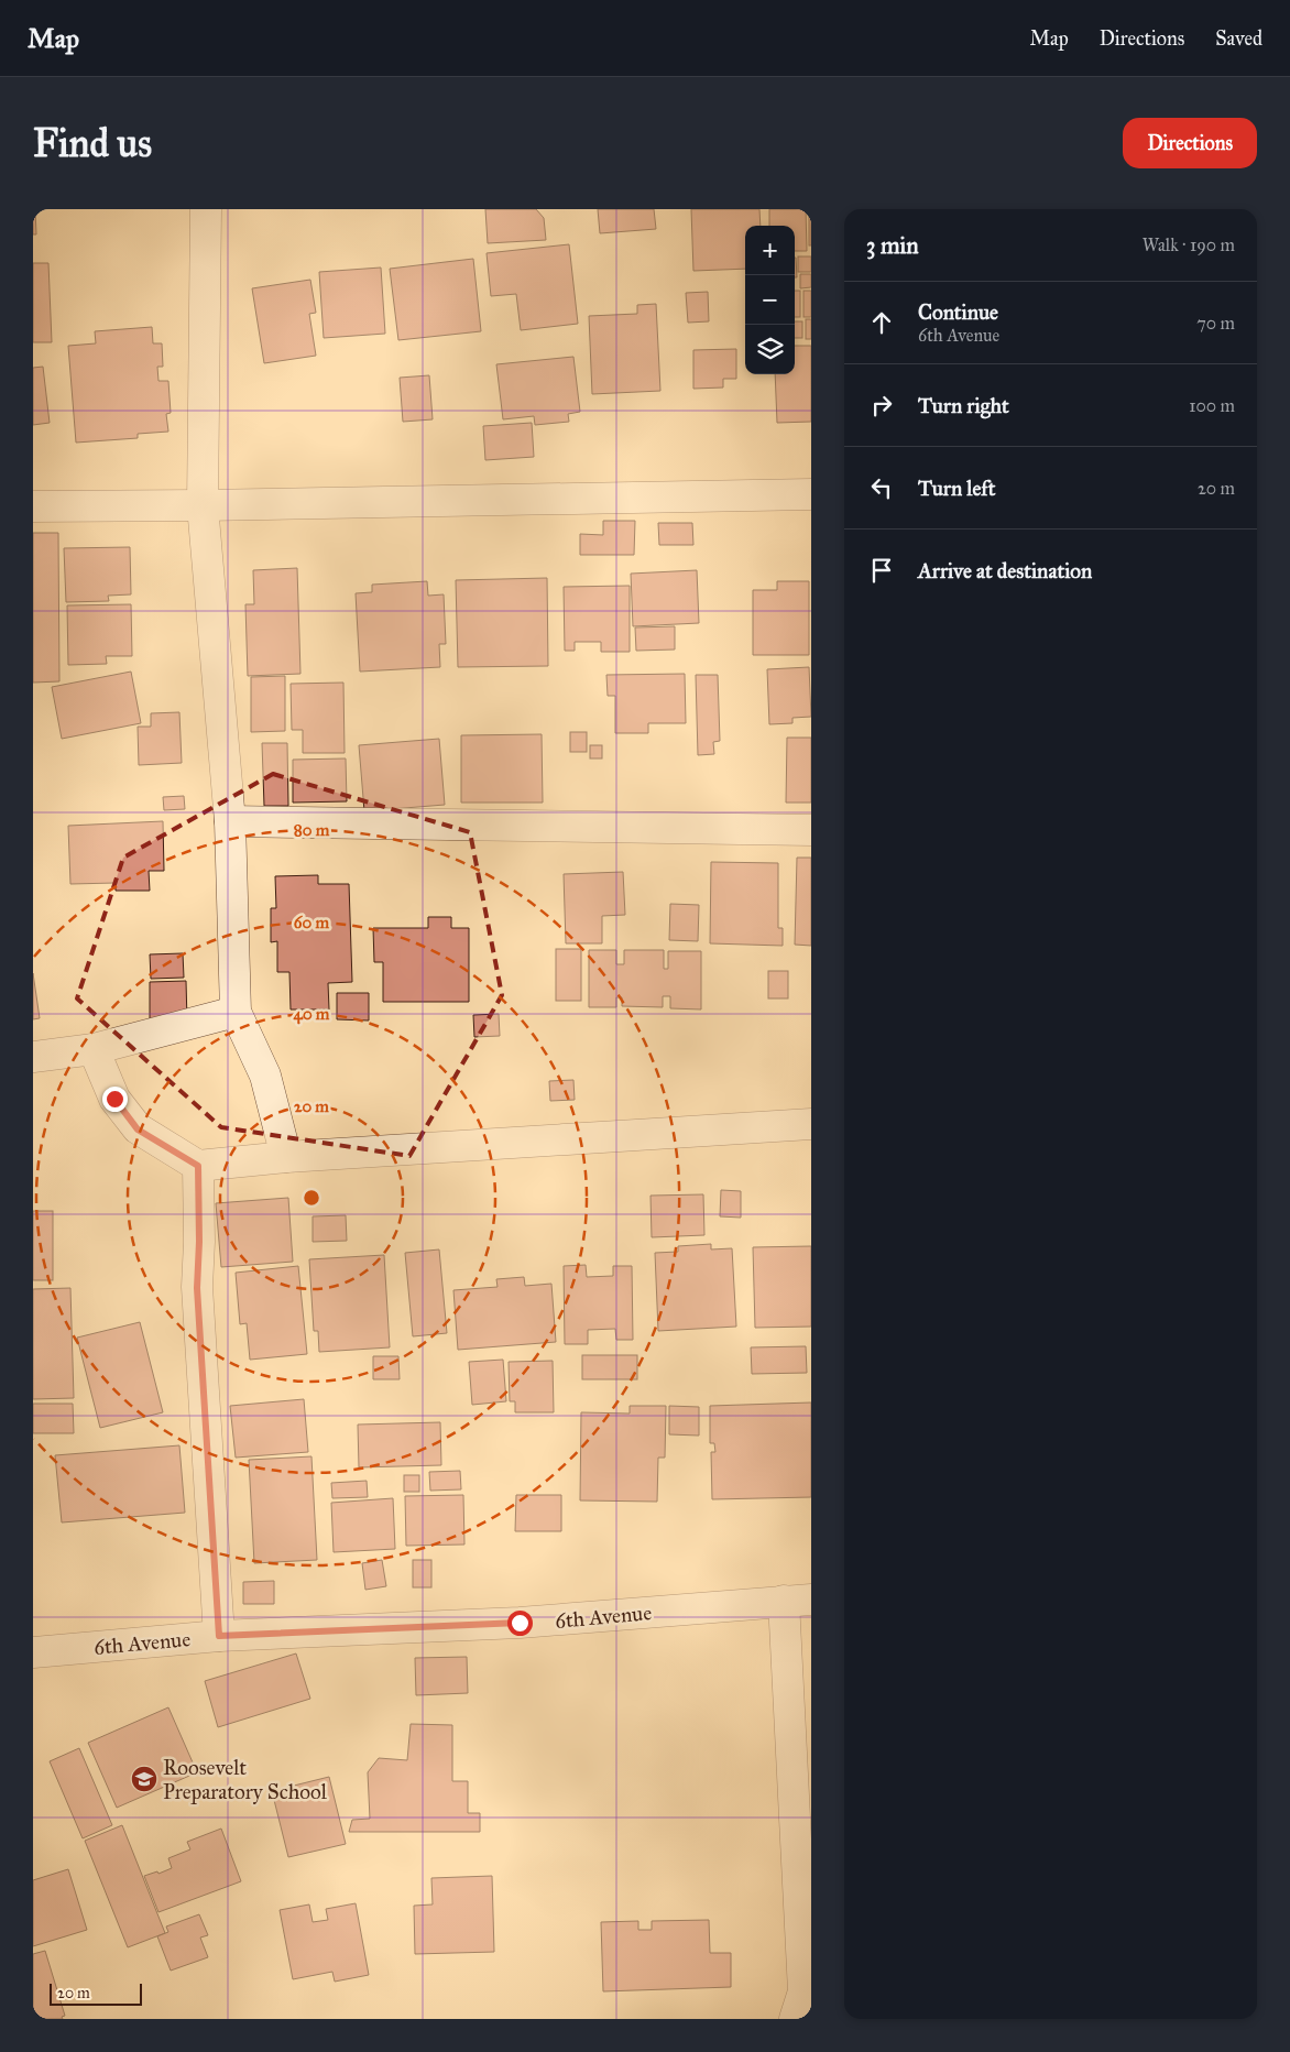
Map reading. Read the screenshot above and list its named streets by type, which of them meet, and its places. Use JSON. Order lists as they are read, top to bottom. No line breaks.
{"streets":{"street":["6th Avenue"]},"places":{"school or university":["Roosevelt Preparatory School"]},"scale_bar":"20 m","page":{"header":"Map","nav":["Map","Directions","Saved"],"buttons":"Directions","title":"Find us","heading":["3 min","Walk · 190 m"],"map_buttons":["+","−"],"list":[["Continue","6th Avenue","70 m"],["Turn right","100 m"],["Turn left","20 m"],"Arrive at destination"],"scale":"20 m"},"rings":["80 m","60 m","40 m","20 m"]}
